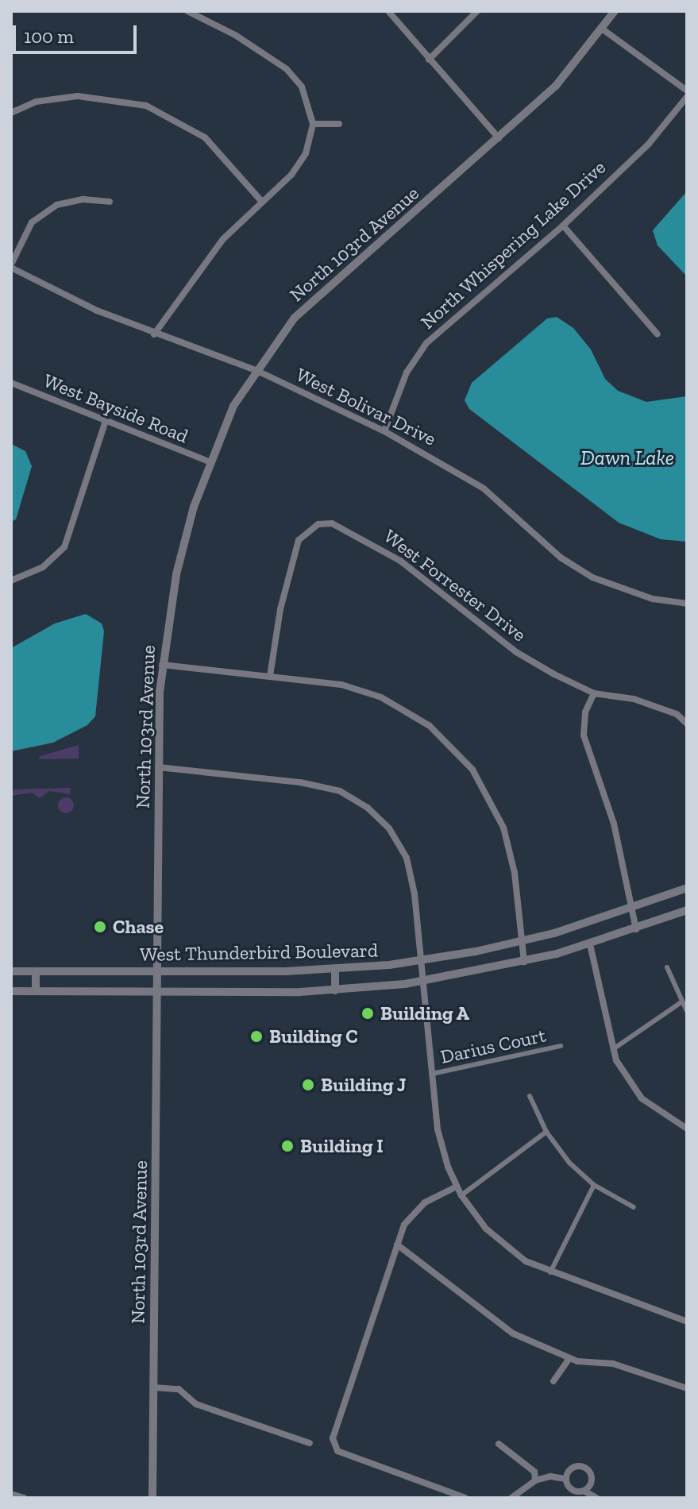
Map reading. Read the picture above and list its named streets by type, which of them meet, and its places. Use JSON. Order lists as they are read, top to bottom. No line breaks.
{"streets":{"street":["North 103rd Avenue","North Whispering Lake Drive","West Bolivar Drive","West Bayside Road","West Forrester Drive","West Thunderbird Boulevard","Darius Court"]},"crossings":[["North 103rd Avenue","West Bolivar Drive"],["North 103rd Avenue","West Bayside Road"],["North 103rd Avenue","West Thunderbird Boulevard"],["North Whispering Lake Drive","West Bolivar Drive"]],"water":["Dawn Lake"],"places":["Chase","Building A","Building C","Building J","Building I"],"scale_bar":"100 m"}
